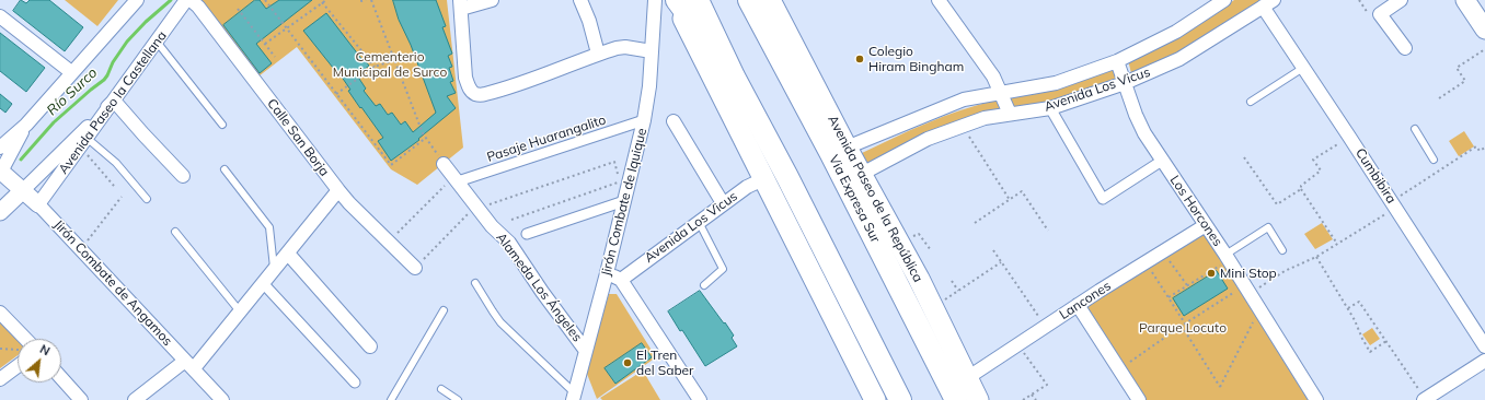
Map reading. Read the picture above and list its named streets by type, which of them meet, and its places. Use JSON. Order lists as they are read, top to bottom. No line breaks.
{"streets":{"highway":["Via Expresa Sur"],"main road":["Avenida Paseo de la República"],"street":["Avenida Los Vicus","Avenida Paseo la Castellana","Calle San Borja","Pasaje Huarangalito","Cumbibira","Jirón Combate de Iquique","Los Horcones","Jirón Combate de Angamos","Alameda Los Ángeles","Lancones"]},"crossings":[["Avenida Los Vicus","Cumbibira"],["Avenida Los Vicus","Avenida Paseo de la República"],["Avenida Los Vicus","Los Horcones"],["Avenida Paseo la Castellana","Jirón Combate de Angamos"],["Pasaje Huarangalito","Jirón Combate de Iquique"],["Pasaje Huarangalito","Alameda Los Ángeles"],["Avenida Paseo de la República","Lancones"],["Jirón Combate de Iquique","Alameda Los Ángeles"],["Los Horcones","Lancones"]],"water":["Río Surco"],"parks":["Cementerio Municipal de Surco","Parque Locuto"],"places":["Colegio Hiram Bingham","Mini Stop","El Tren del Saber"],"north":"top right"}
